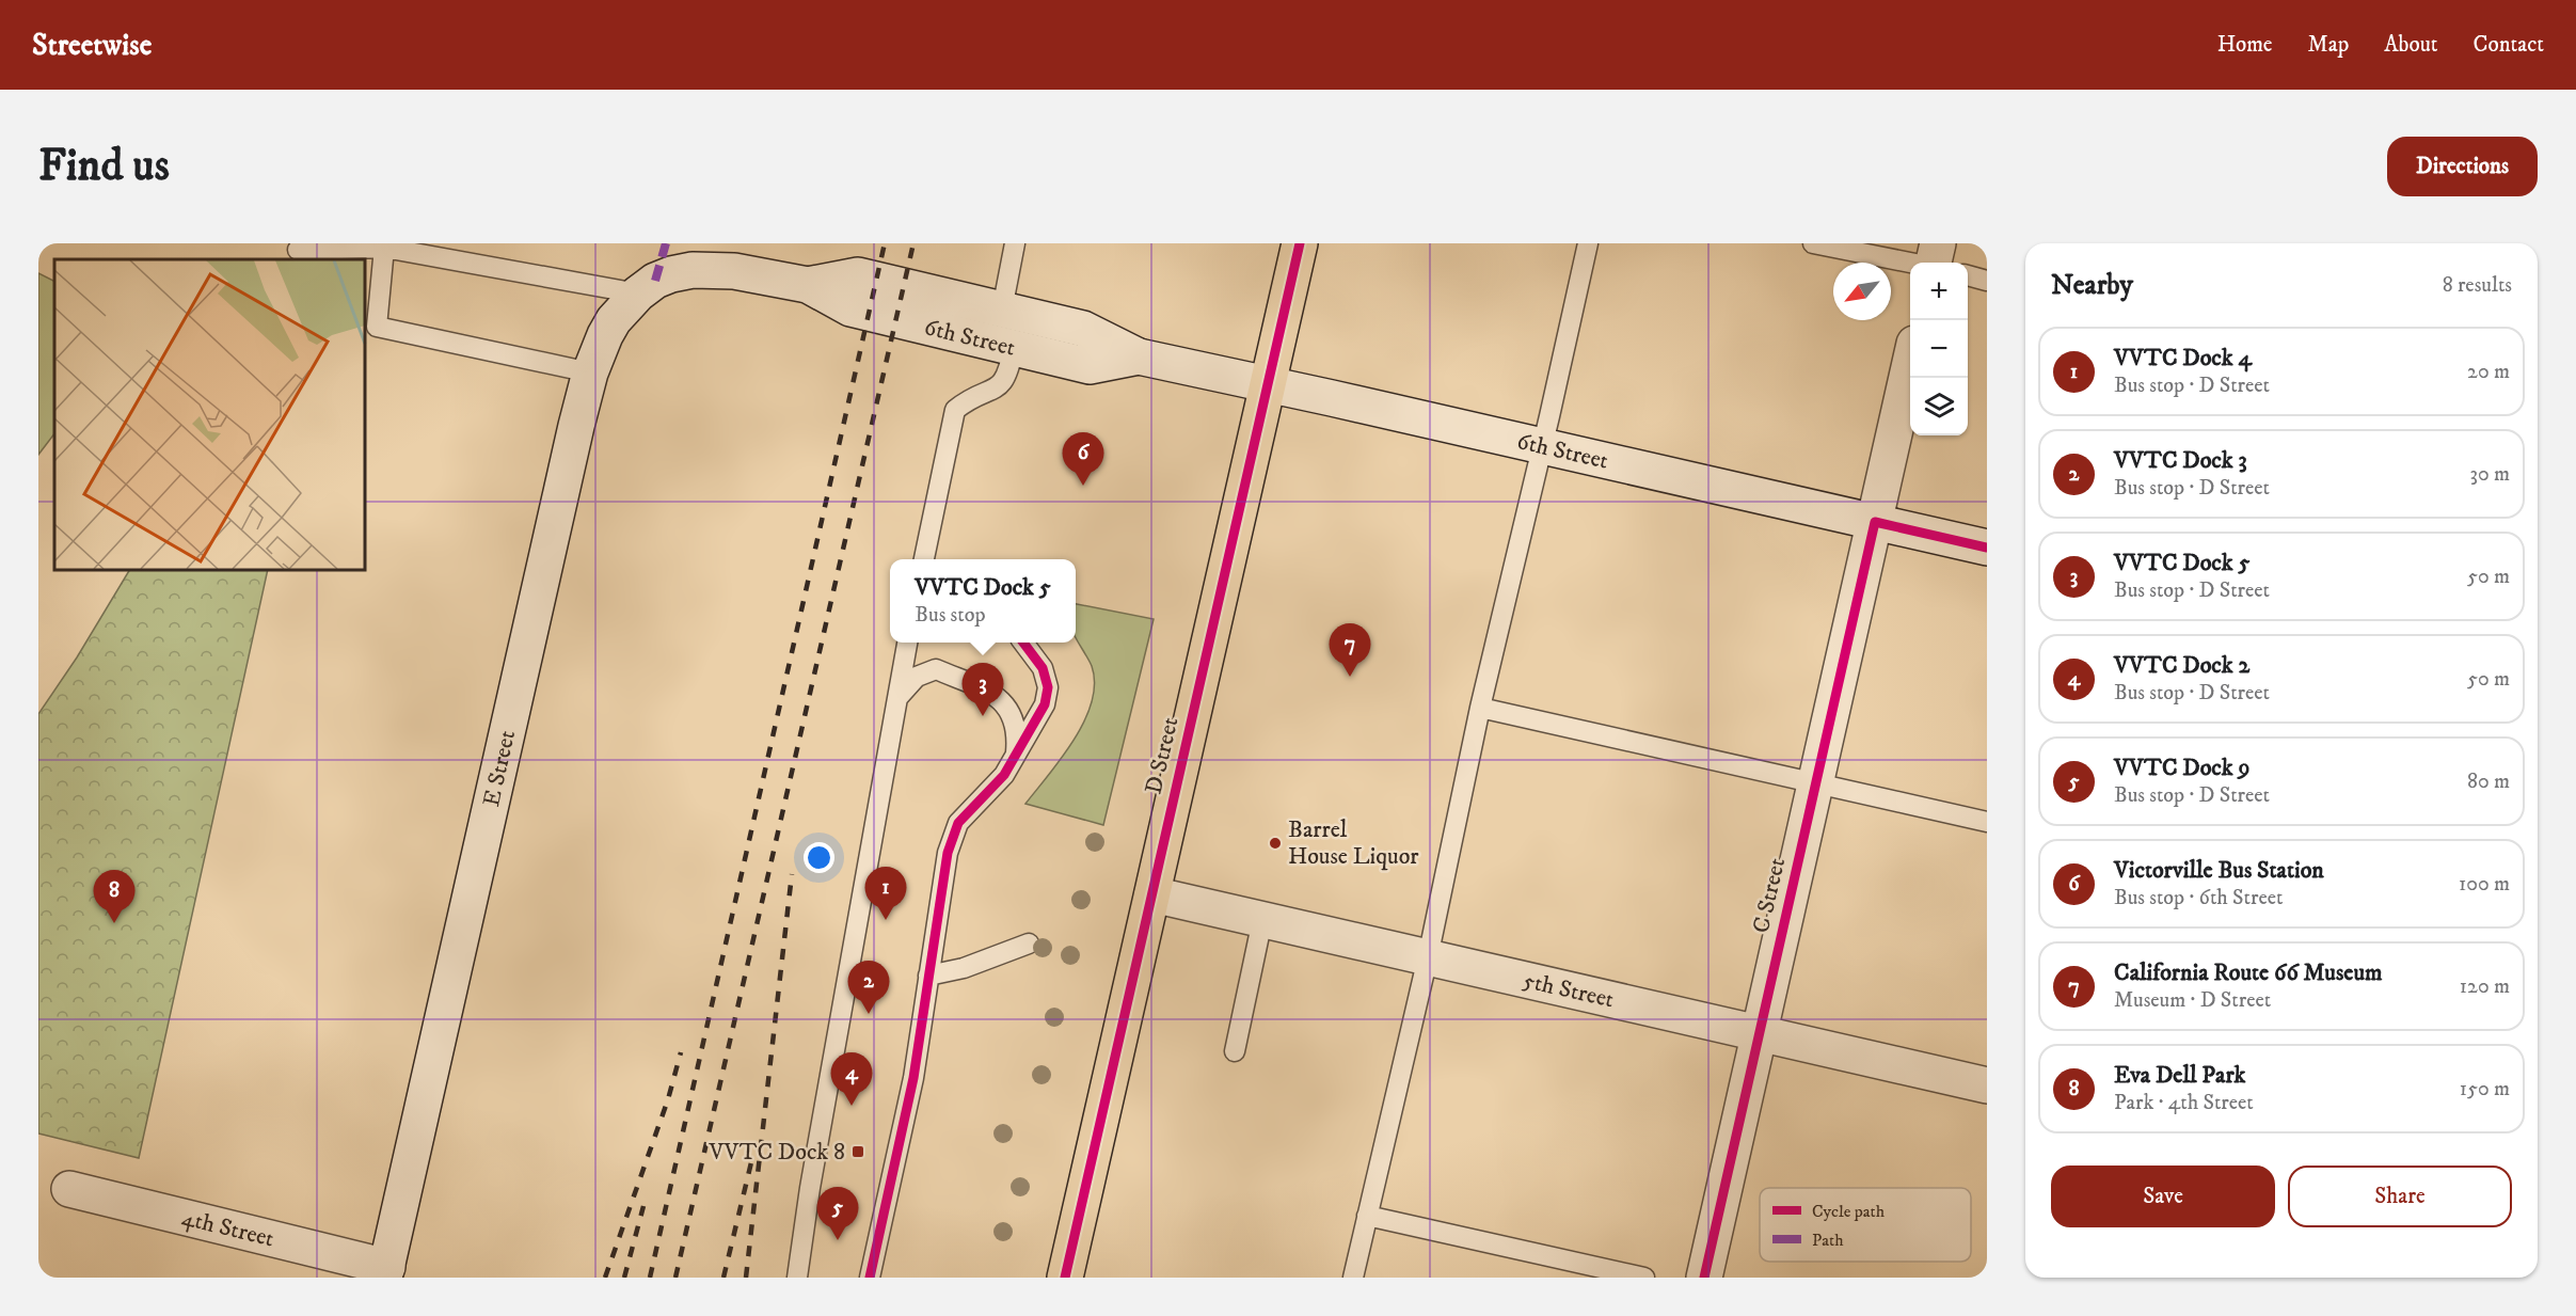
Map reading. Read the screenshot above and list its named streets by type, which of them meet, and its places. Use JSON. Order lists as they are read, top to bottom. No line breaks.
{"streets":{"main road":["D Street"],"street":["6th Street","E Street","C Street","5th Street","4th Street"]},"crossings":[["6th Street","D Street"],["6th Street","E Street"],["6th Street","C Street"],["D Street","5th Street"],["E Street","4th Street"],["C Street","5th Street"]],"places":{"other":["Barrel House Liquor"],"transit":["VVTC Dock 8"]},"legend":["Cycle path","Path"],"north":"bottom left","page":{"header":"Streetwise","nav":["Home","Map","About","Contact"],"buttons":["Directions",["Save","Share"]],"title":"Find us","heading":["Nearby","8 results"],"map_buttons":["+","−"],"list":[{"mark":"1","name":"VVTC Dock 4","note":"Bus stop · D Street","value":"20 m"},{"mark":"2","name":"VVTC Dock 3","note":"Bus stop · D Street","value":"30 m"},{"mark":"3","name":"VVTC Dock 5","note":"Bus stop · D Street","value":"50 m"},{"mark":"4","name":"VVTC Dock 2","note":"Bus stop · D Street","value":"50 m"},{"mark":"5","name":"VVTC Dock 9","note":"Bus stop · D Street","value":"80 m"},{"mark":"6","name":"Victorville Bus Station","note":"Bus stop · 6th Street","value":"100 m"},{"mark":"7","name":"California Route 66 Museum","note":"Museum · D Street","value":"120 m"},{"mark":"8","name":"Eva Dell Park","note":"Park · 4th Street","value":"150 m"}],"pins":["6","7","3","1","8","2","4","5"],"popup":["VVTC Dock 5","Bus stop"]}}
